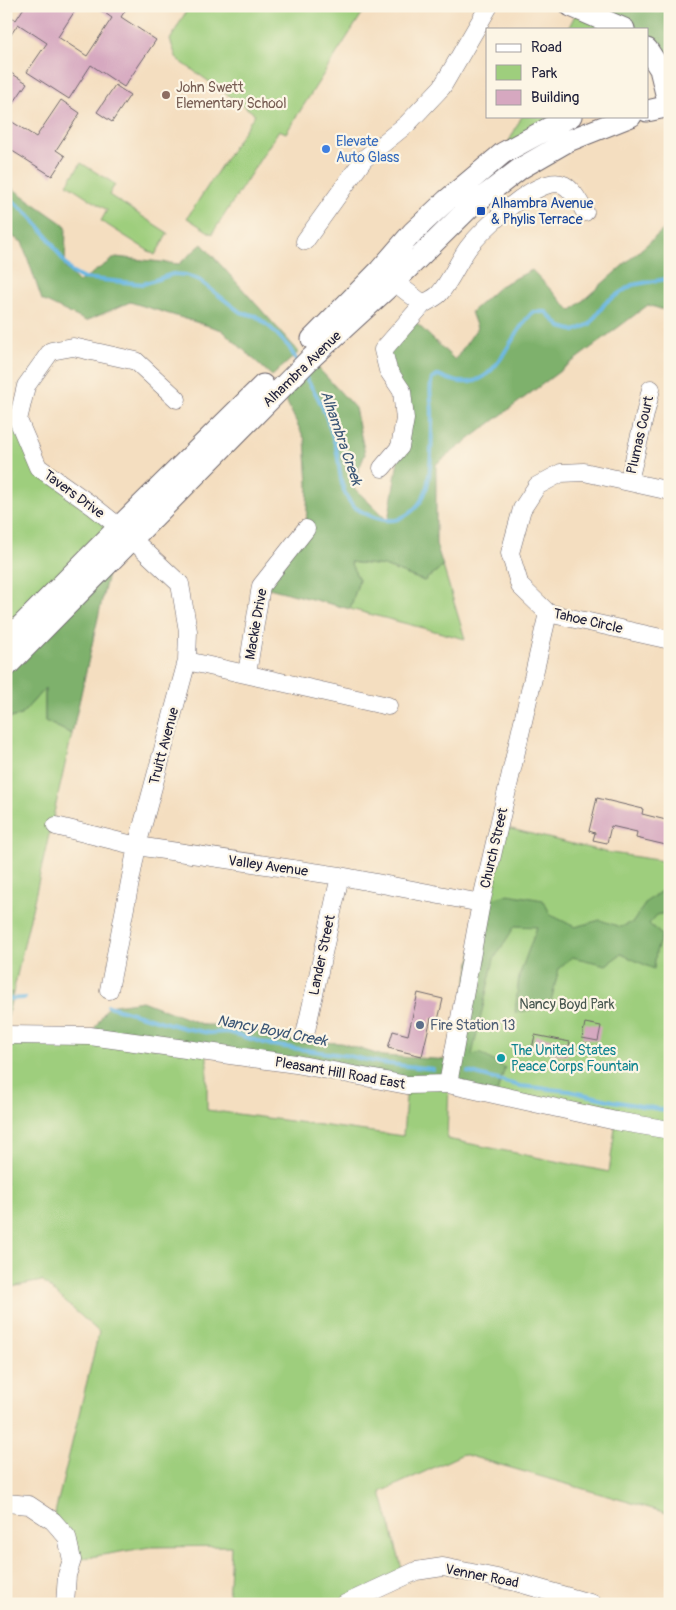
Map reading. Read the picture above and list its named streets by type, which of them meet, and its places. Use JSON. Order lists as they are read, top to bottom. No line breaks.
{"streets":{"main road":["Alhambra Avenue"],"street":["Plumas Court","Tavers Drive","Tahoe Circle","Mackie Drive","Truitt Avenue","Church Street","Valley Avenue","Lander Street","Pleasant Hill Road East","Venner Road"]},"crossings":[["Alhambra Avenue","Tavers Drive"],["Alhambra Avenue","Truitt Avenue"],["Plumas Court","Tahoe Circle"],["Tavers Drive","Truitt Avenue"],["Tahoe Circle","Church Street"],["Mackie Drive","Truitt Avenue"],["Truitt Avenue","Valley Avenue"],["Church Street","Valley Avenue"],["Church Street","Pleasant Hill Road East"],["Valley Avenue","Lander Street"]],"water":["Alhambra Creek","Nancy Boyd Creek"],"parks":["Nancy Boyd Park"],"places":{"other":["John Swett Elementary School","Elevate Auto Glass","Fire Station 13","The United States Peace Corps Fountain"],"transit":["Alhambra Avenue & Phylis Terrace"]},"legend":["Road","Park","Building"]}
